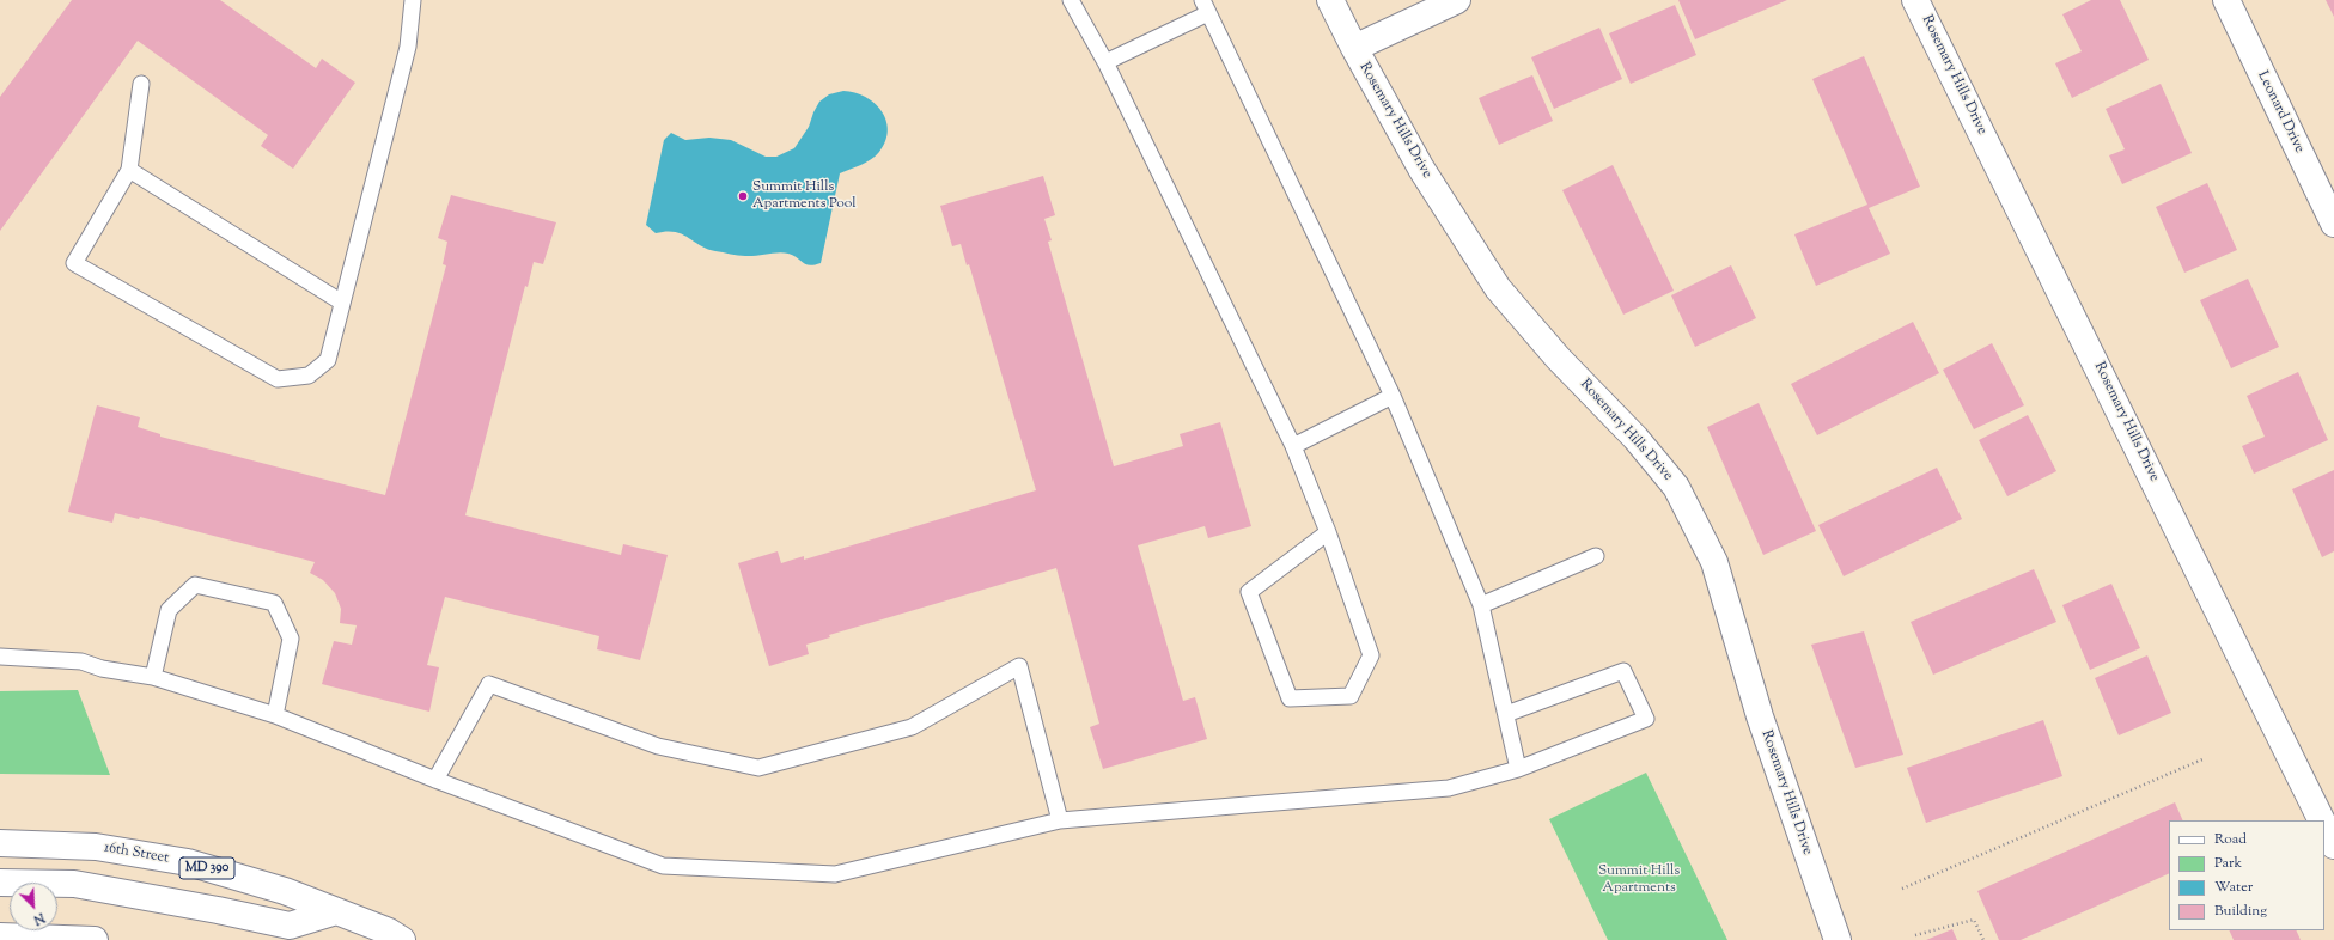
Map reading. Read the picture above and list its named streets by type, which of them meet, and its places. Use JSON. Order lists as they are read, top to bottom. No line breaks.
{"streets":{"street":["Rosemary Hills Drive","Leonard Drive","16th Street","MD 390"]},"parks":["Summit Hills Apartments"],"places":["Summit Hills Apartments Pool"],"legend":["Road","Park","Water","Building"],"north":"bottom right"}
